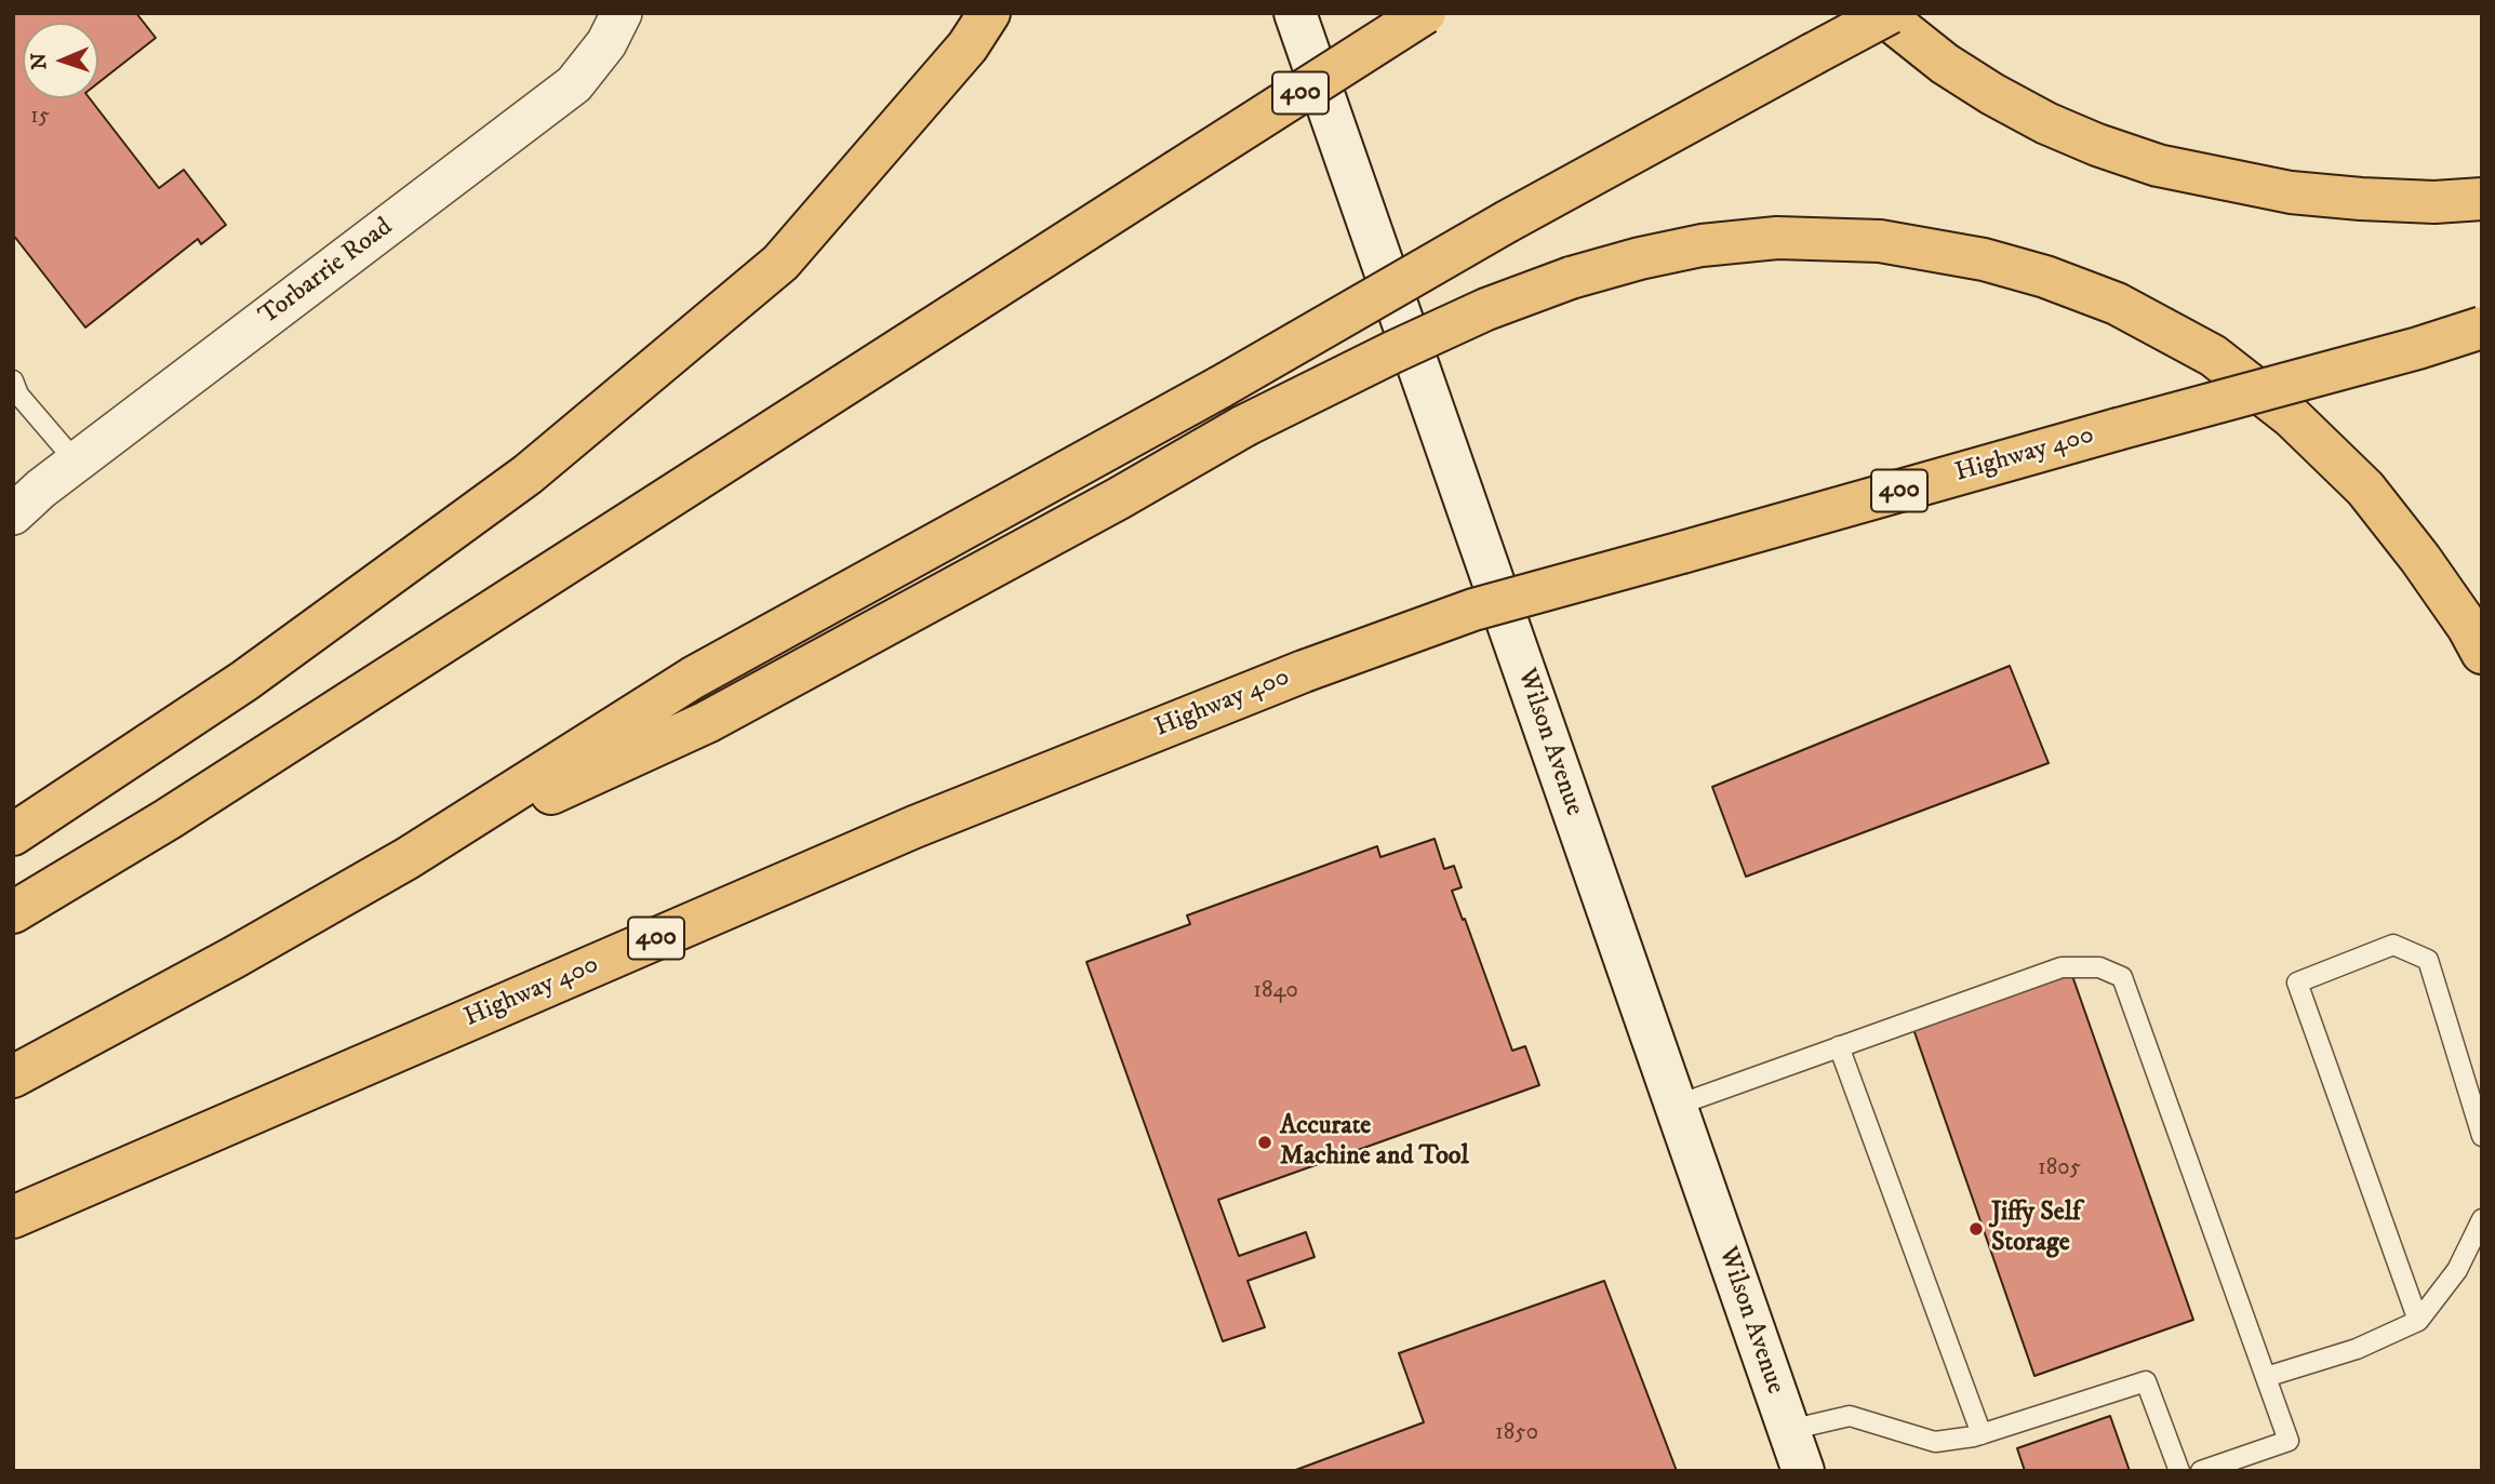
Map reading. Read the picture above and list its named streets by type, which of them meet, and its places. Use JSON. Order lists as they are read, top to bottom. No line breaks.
{"streets":{"highway":["400","Highway 400"],"main road":["Wilson Avenue"],"street":["Torbarrie Road"]},"places":["Accurate Machine and Tool","Jiffy Self Storage"],"house_numbers":["15","1840","1805","1850"],"north":"left"}
